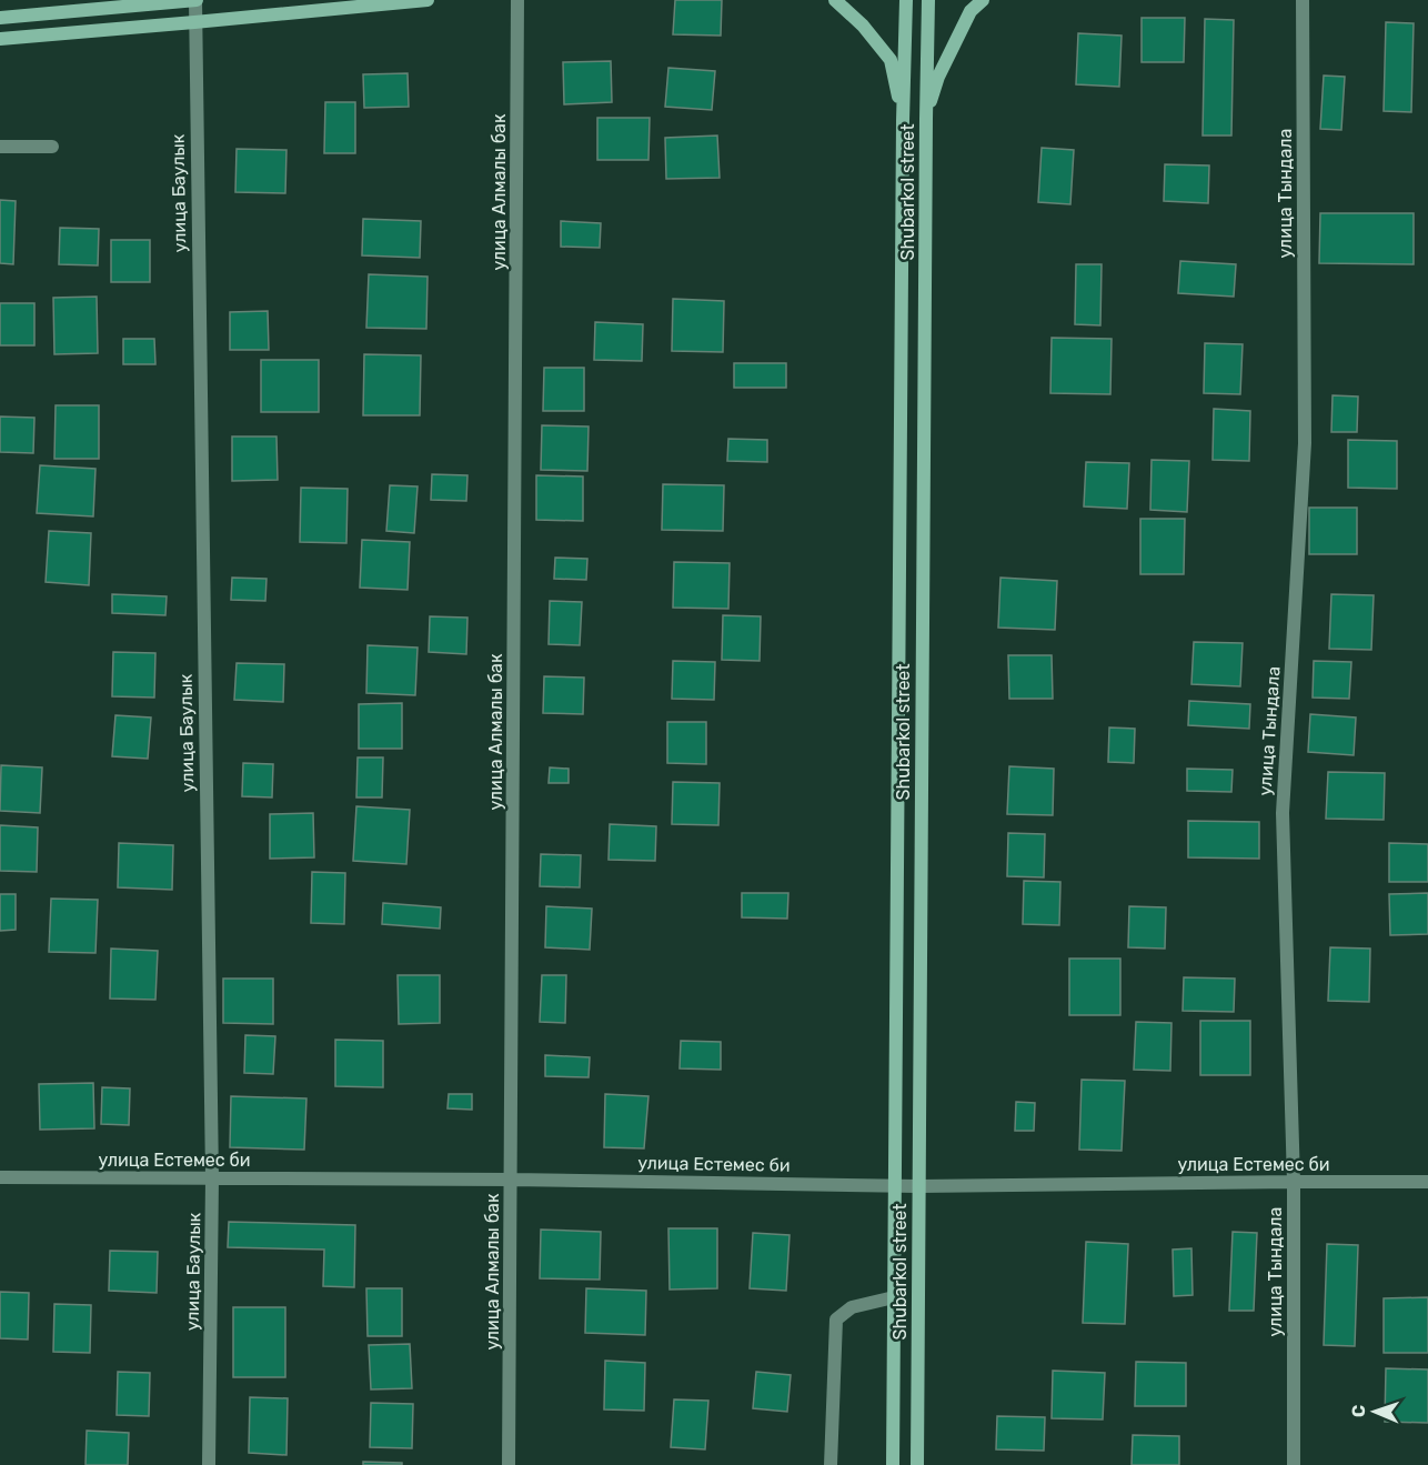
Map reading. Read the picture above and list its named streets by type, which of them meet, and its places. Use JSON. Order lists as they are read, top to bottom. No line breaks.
{"streets":{"street":["улица Алмалы бак","Shubarkol street","улица Баулык","улица Тындала","улица Естемес би"]},"crossings":[["улица Алмалы бак","улица Естемес би"],["Shubarkol street","улица Естемес би"],["улица Баулык","улица Естемес би"],["улица Тындала","улица Естемес би"]],"north":"left"}
